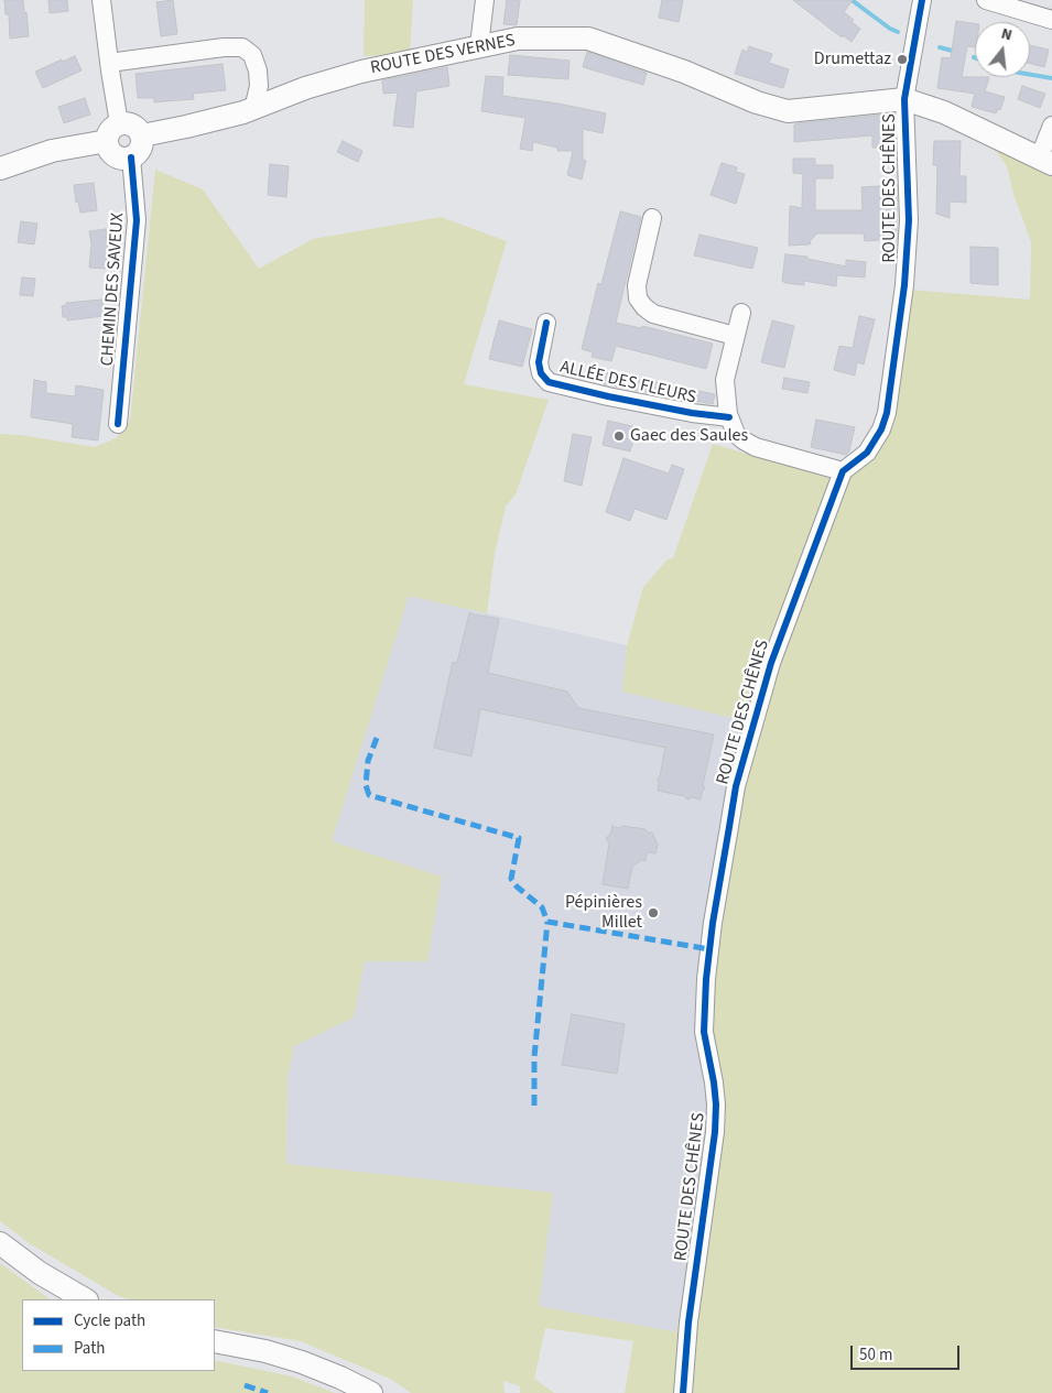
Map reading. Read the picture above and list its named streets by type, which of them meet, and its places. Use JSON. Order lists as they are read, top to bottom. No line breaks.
{"streets":{"main road":["ROUTE DES VERNES"],"street":["ROUTE DES CHÊNES","CHEMIN DES SAVEUX","ALLÉE DES FLEURS"]},"crossings":[["ROUTE DES VERNES","ROUTE DES CHÊNES"]],"places":["Drumettaz","Gaec des Saules","Pépinières Millet"],"legend":["Cycle path","Path"],"scale_bar":"50 m","north":"top"}
